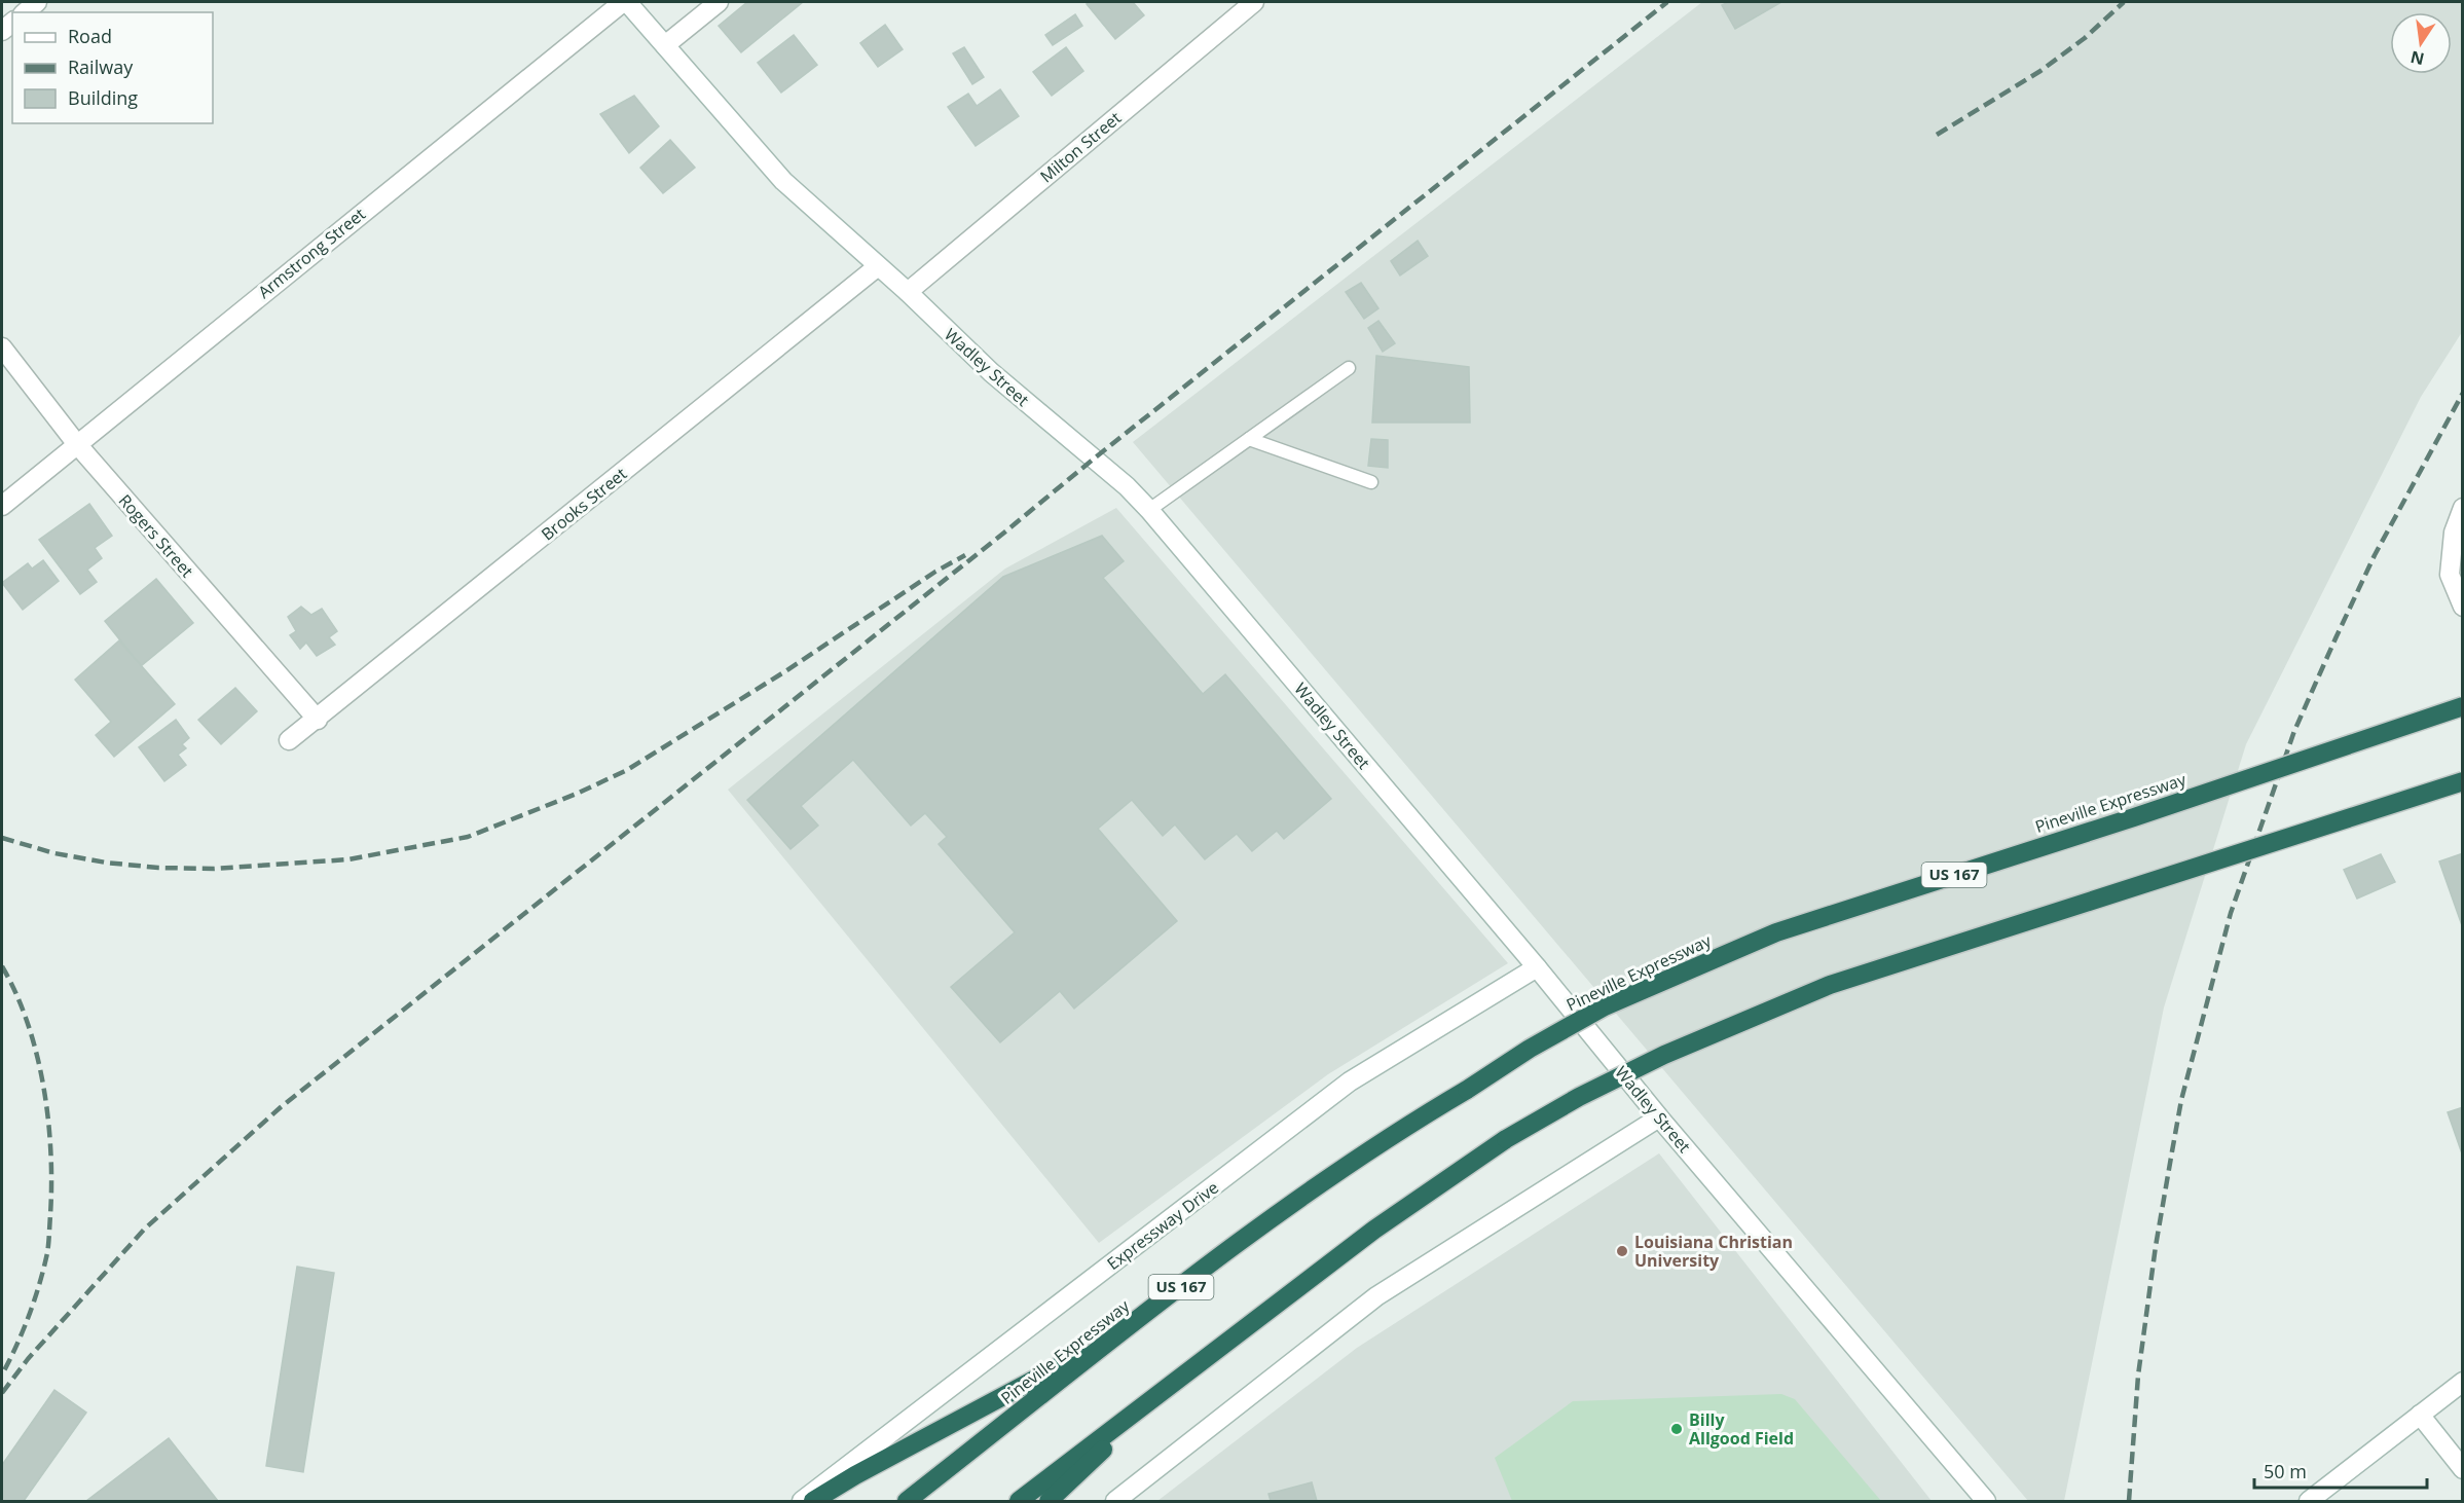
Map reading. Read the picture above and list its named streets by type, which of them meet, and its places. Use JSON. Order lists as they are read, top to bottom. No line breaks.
{"streets":{"highway":["Pineville Expressway","US 167"],"street":["Milton Street","Armstrong Street","Wadley Street","Brooks Street","Rogers Street","Expressway Drive"]},"crossings":[["Milton Street","Wadley Street"],["Armstrong Street","Wadley Street"],["Armstrong Street","Rogers Street"],["Wadley Street","Brooks Street"],["Wadley Street","Expressway Drive"],["Brooks Street","Rogers Street"]],"places":["Louisiana Christian University","Billy Allgood Field"],"legend":["Road","Railway","Building"],"scale_bar":"50 m","north":"bottom"}
